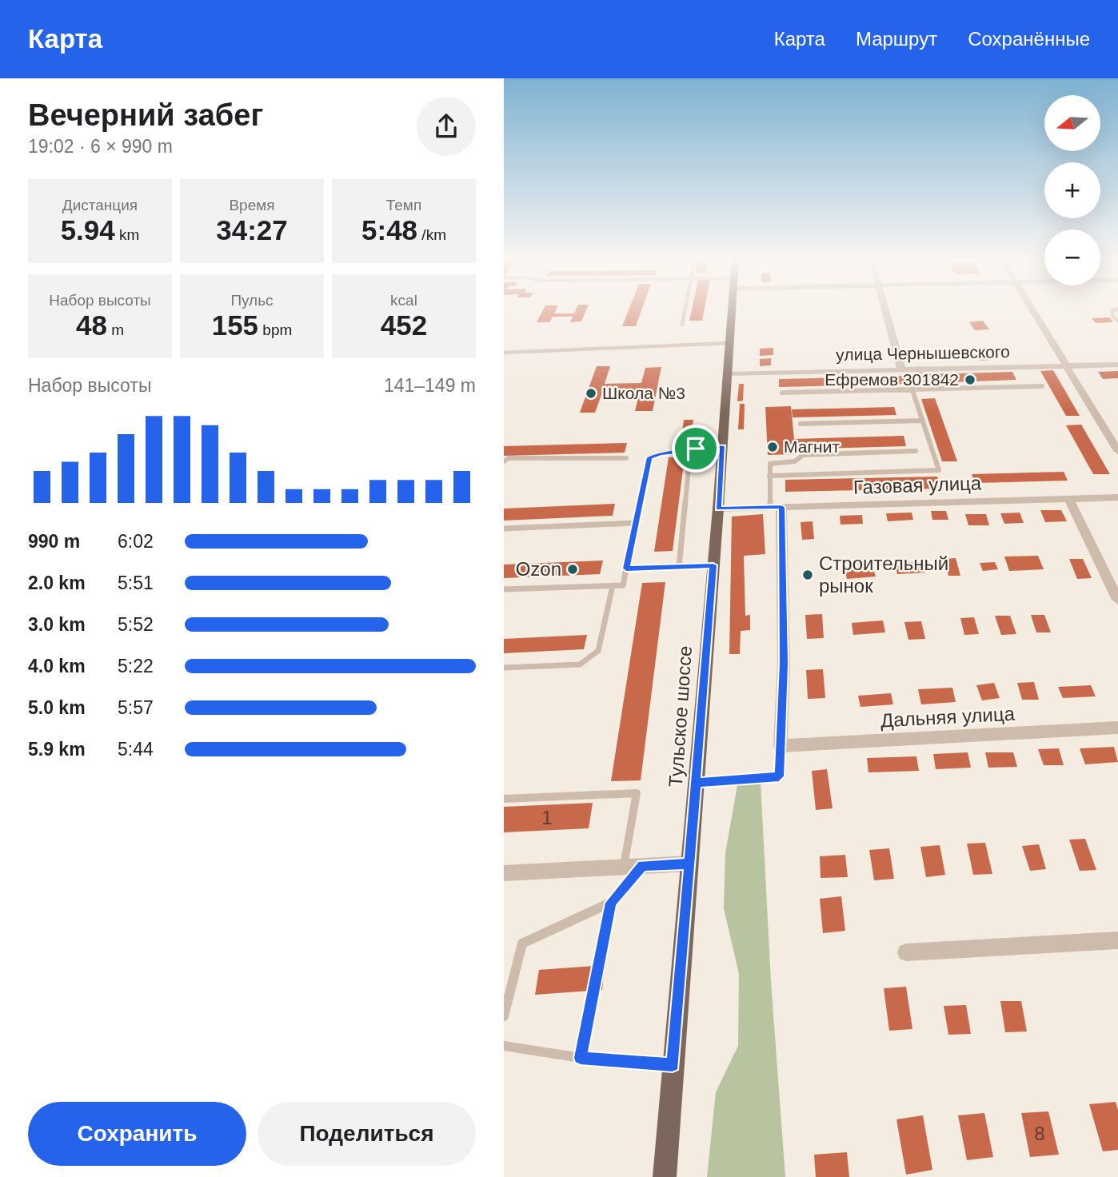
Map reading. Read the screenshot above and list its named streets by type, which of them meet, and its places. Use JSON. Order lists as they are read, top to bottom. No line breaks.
{"streets":{"main road":["Тульское шоссе"],"street":["улица Чернышевского","Газовая улица","Дальняя улица"]},"crossings":[["улица Чернышевского","Тульское шоссе"],["Газовая улица","Тульское шоссе"]],"places":["Ефремов 301842","Школа №3","Магнит","Ozon","Строительный рынок"],"house_numbers":["1","8"],"north":"left","page":{"header":"Карта","nav":["Карта","Маршрут","Сохранённые"],"heading":["Вечерний забег","19:02 · 6 × 990 m"],"map_buttons":["+","−"],"stats":[["Дистанция","5.94 km"],["Время","34:27"],["Темп","5:48 /km"],["Набор высоты","48 m"],["Пульс","155 bpm"],["kcal","452"]],"chart":["Набор высоты","141–149 m"],"list":[{"name":"990 m","note":"6:02"},{"name":"2.0 km","note":"5:51"},{"name":"3.0 km","note":"5:52"},{"name":"4.0 km","note":"5:22"},{"name":"5.0 km","note":"5:57"},{"name":"5.9 km","note":"5:44"}],"buttons":["Сохранить","Поделиться"]}}
